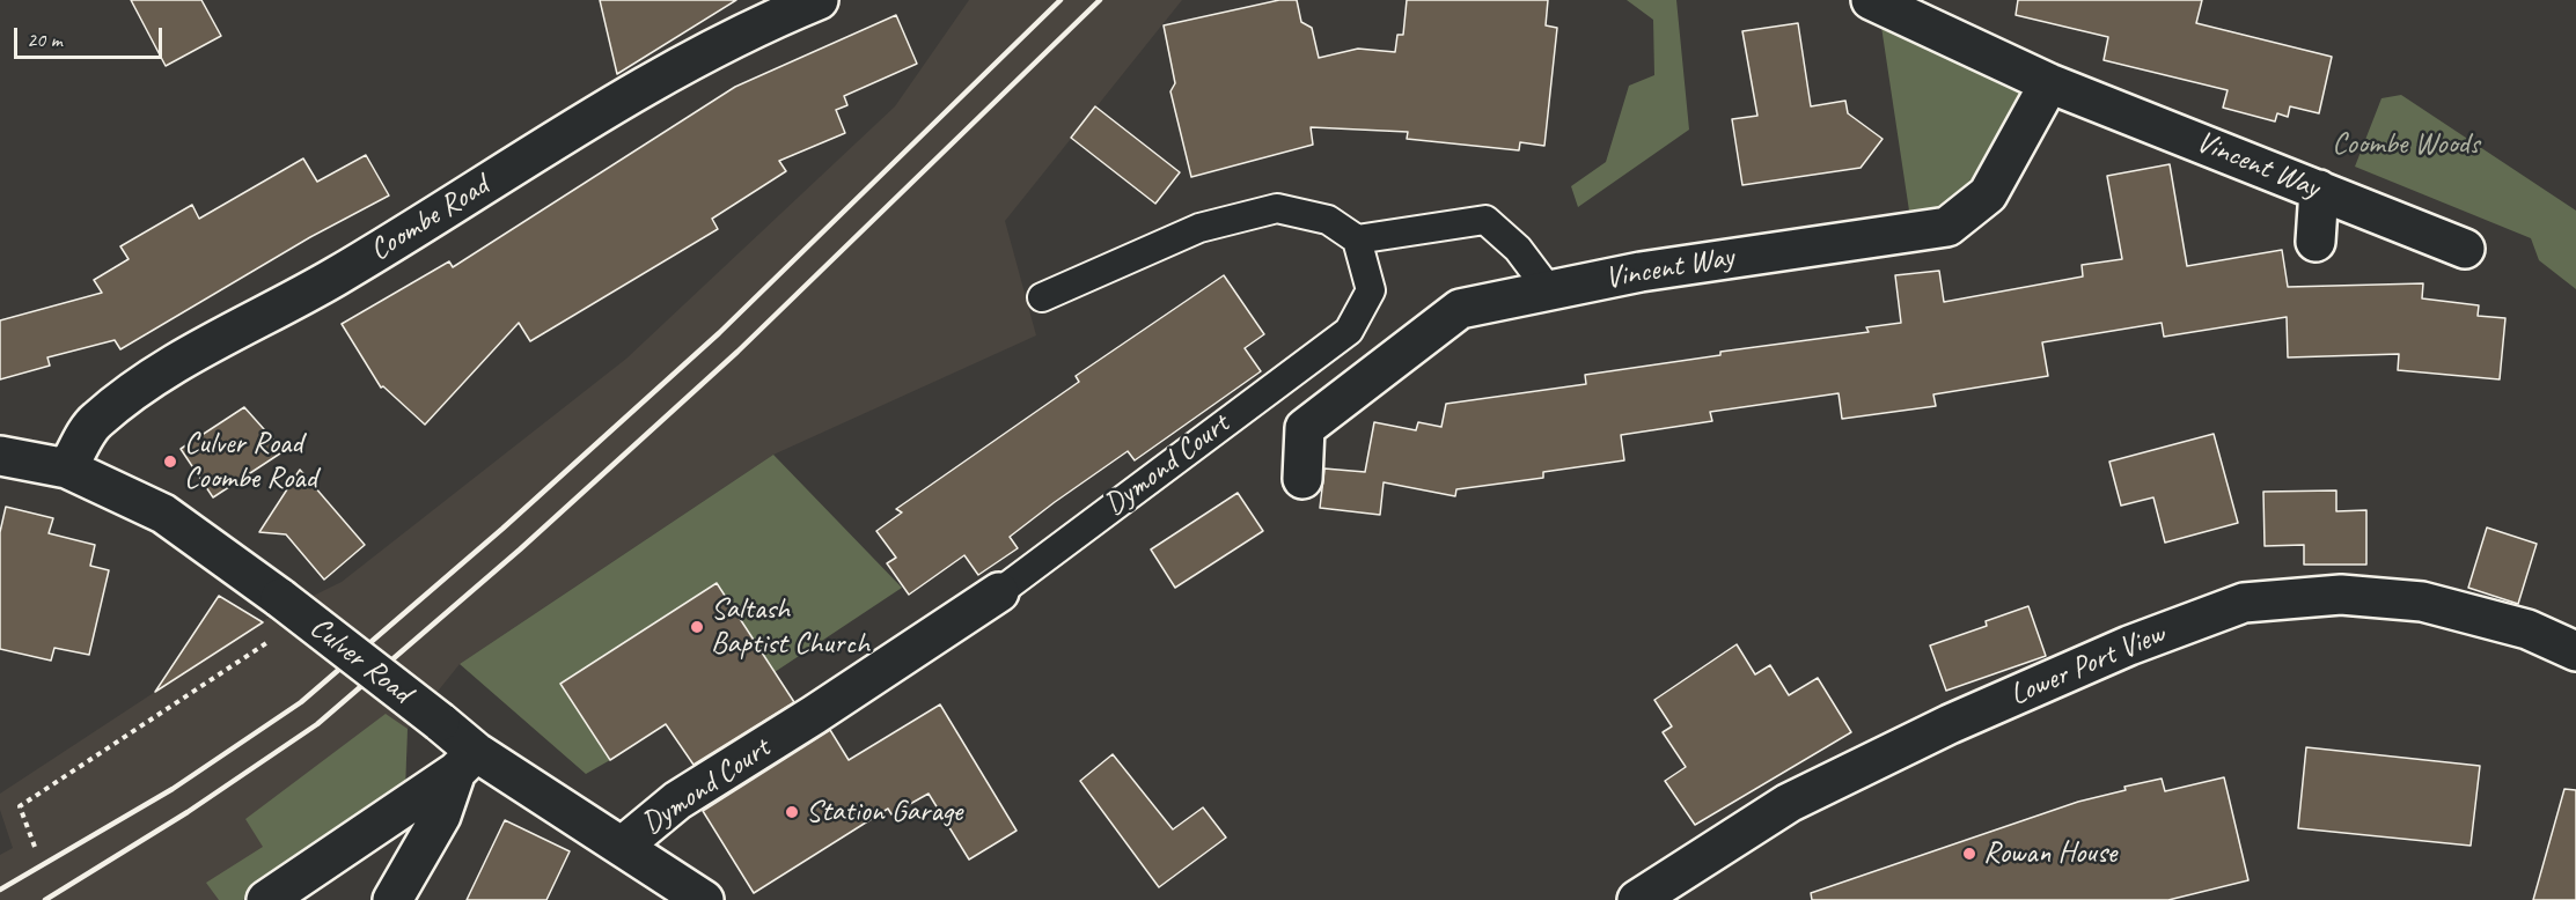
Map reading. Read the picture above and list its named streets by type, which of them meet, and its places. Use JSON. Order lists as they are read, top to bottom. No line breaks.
{"streets":{"street":["Vincent Way","Coombe Road","Dymond Court","Culver Road","Lower Port View"]},"crossings":[["Coombe Road","Culver Road"],["Dymond Court","Culver Road"]],"parks":["Coombe Woods"],"places":["Culver Road Coombe Road","Saltash Baptist Church","Station Garage","Rowan House"],"scale_bar":"20 m"}
